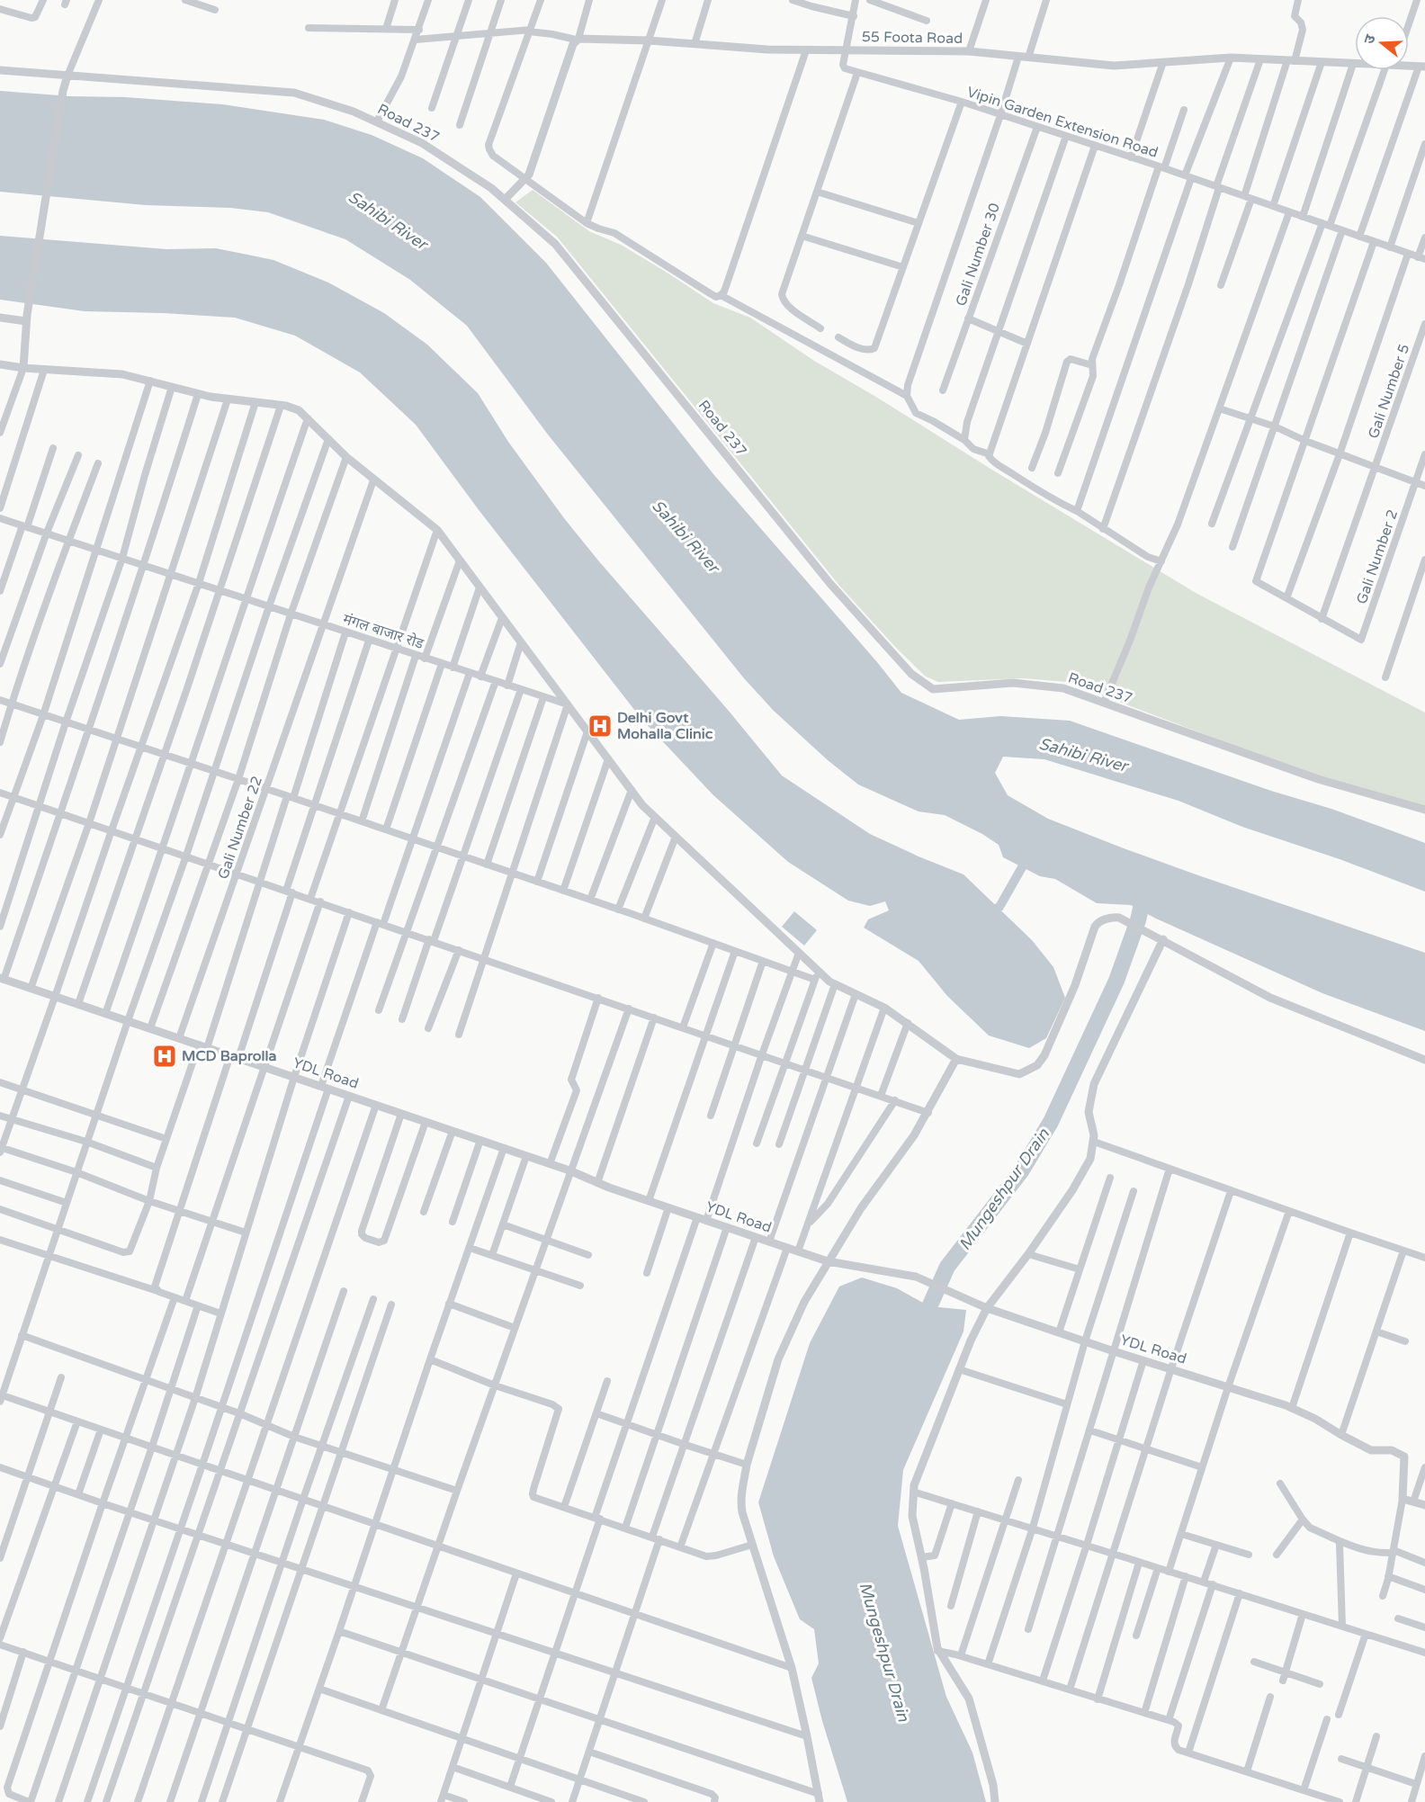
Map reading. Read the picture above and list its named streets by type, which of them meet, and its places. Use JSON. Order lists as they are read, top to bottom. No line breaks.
{"streets":{"street":["55 Foota Road","Vipin Garden Extension Road","Road 237","Gali Number 30","Gali Number 5","Gali Number 2","मंगल बाजार रोड","Gali Number 22","YDL Road"]},"crossings":[["Vipin Garden Extension Road","Gali Number 30"],["Gali Number 5","Gali Number 2"],["मंगल बाजार रोड","Gali Number 22"],["Gali Number 22","YDL Road"]],"water":["Sahibi River","Mungeshpur Drain"],"places":{"hospital":["Delhi Govt Mohalla Clinic","MCD Baprolla"]},"north":"left"}
